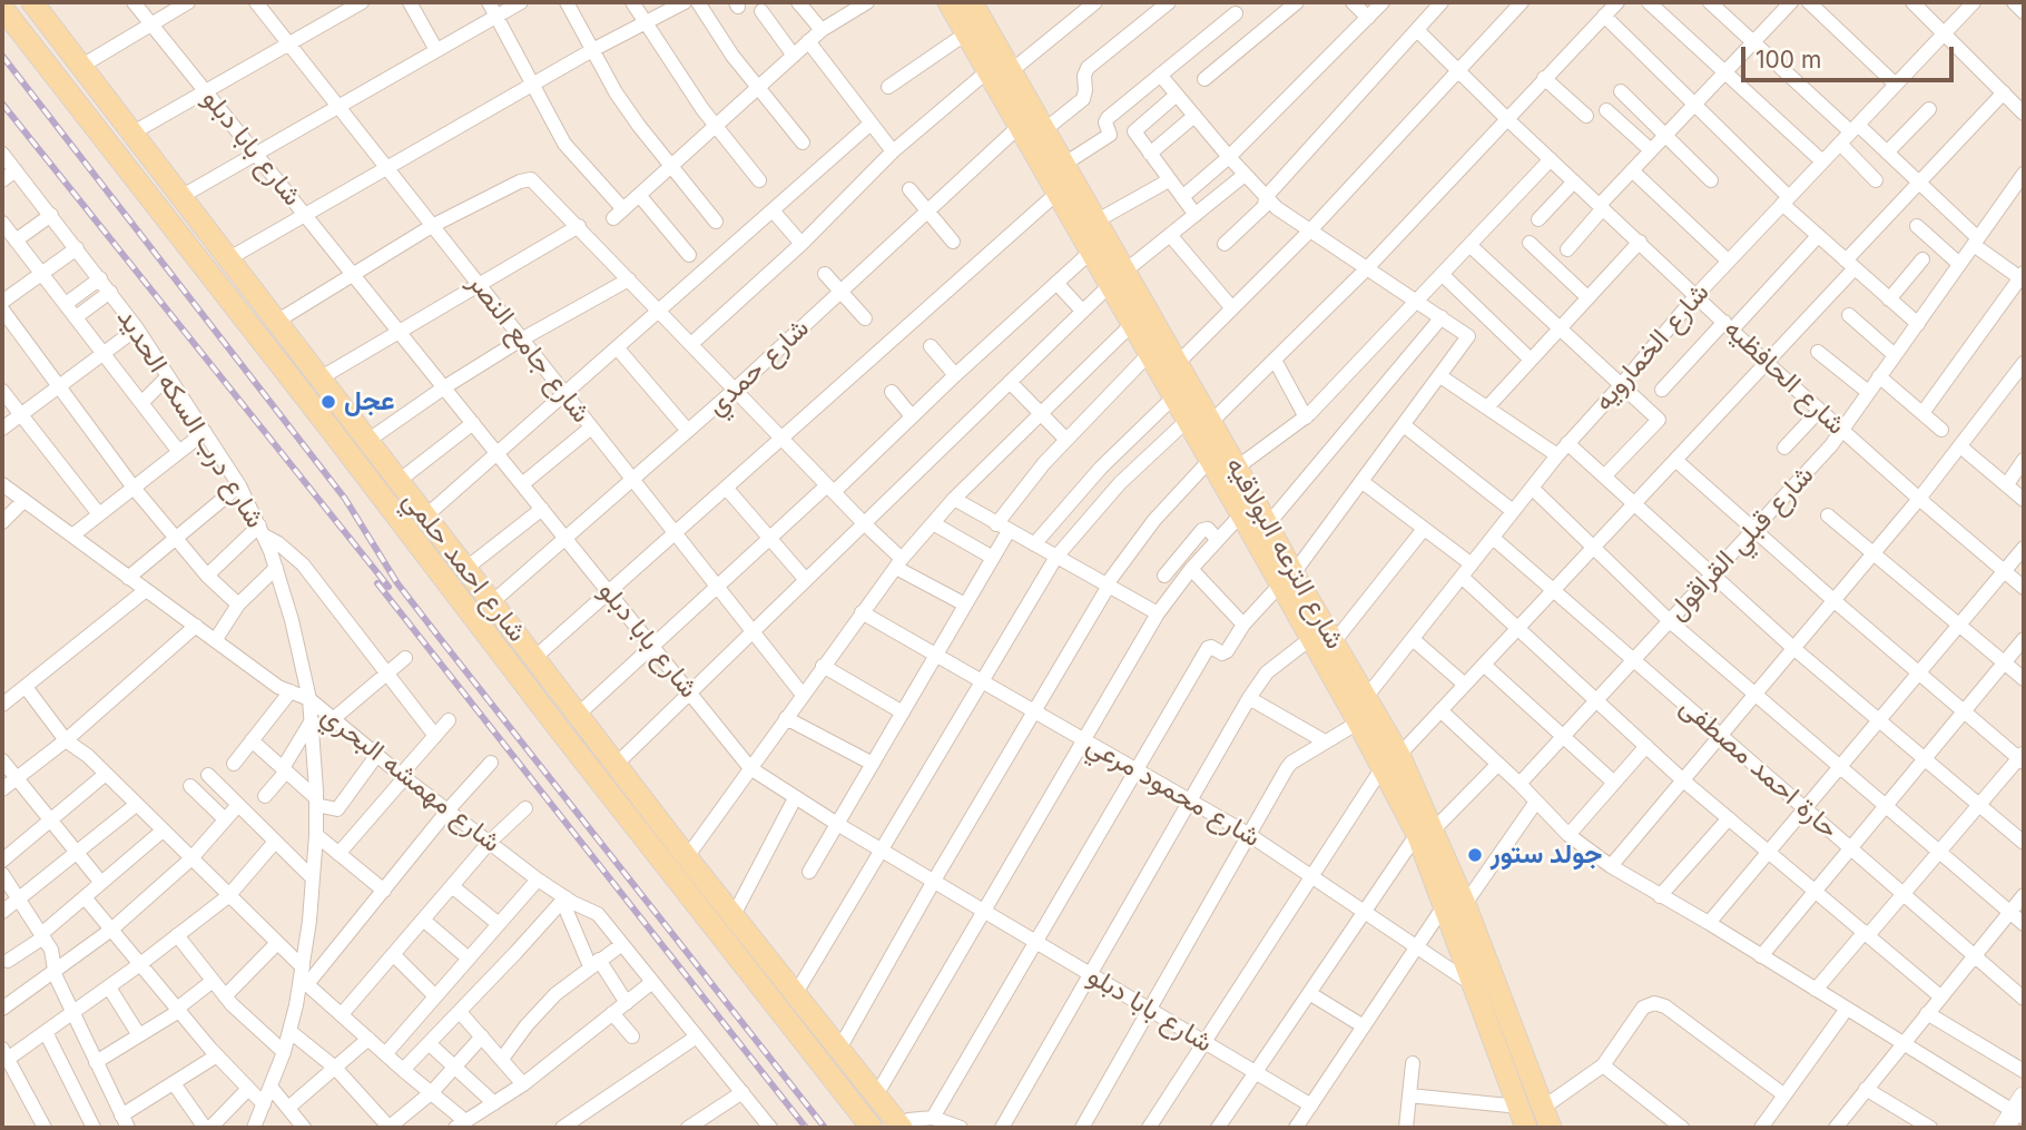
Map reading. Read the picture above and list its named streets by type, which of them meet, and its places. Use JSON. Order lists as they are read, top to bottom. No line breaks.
{"streets":{"main road":["شارع الترعه البولاقيه","شارع احمد حلمي"],"street":["شارع بابا دبلو","شارع الخمارويه","شارع جامع النصر","شارع حمدي","شارع الحافظيه","شارع درب السكه الحديد","شارع قبلي القراقول","حارة احمد مصطفى","شارع مهمشه البحري","شارع محمود مرعي"]},"crossings":[["شارع بابا دبلو","شارع حمدي"],["شارع الخمارويه","شارع الحافظيه"],["شارع الخمارويه","شارع الترعه البولاقيه"],["شارع الخمارويه","حارة احمد مصطفى"],["شارع جامع النصر","شارع حمدي"],["شارع حمدي","شارع الترعه البولاقيه"],["شارع حمدي","شارع احمد حلمي"],["شارع الحافظيه","شارع قبلي القراقول"],["شارع درب السكه الحديد","شارع مهمشه البحري"],["شارع قبلي القراقول","حارة احمد مصطفى"],["شارع الترعه البولاقيه","شارع محمود مرعي"]],"places":["عجل","جولد ستور"],"scale_bar":"100 m"}
